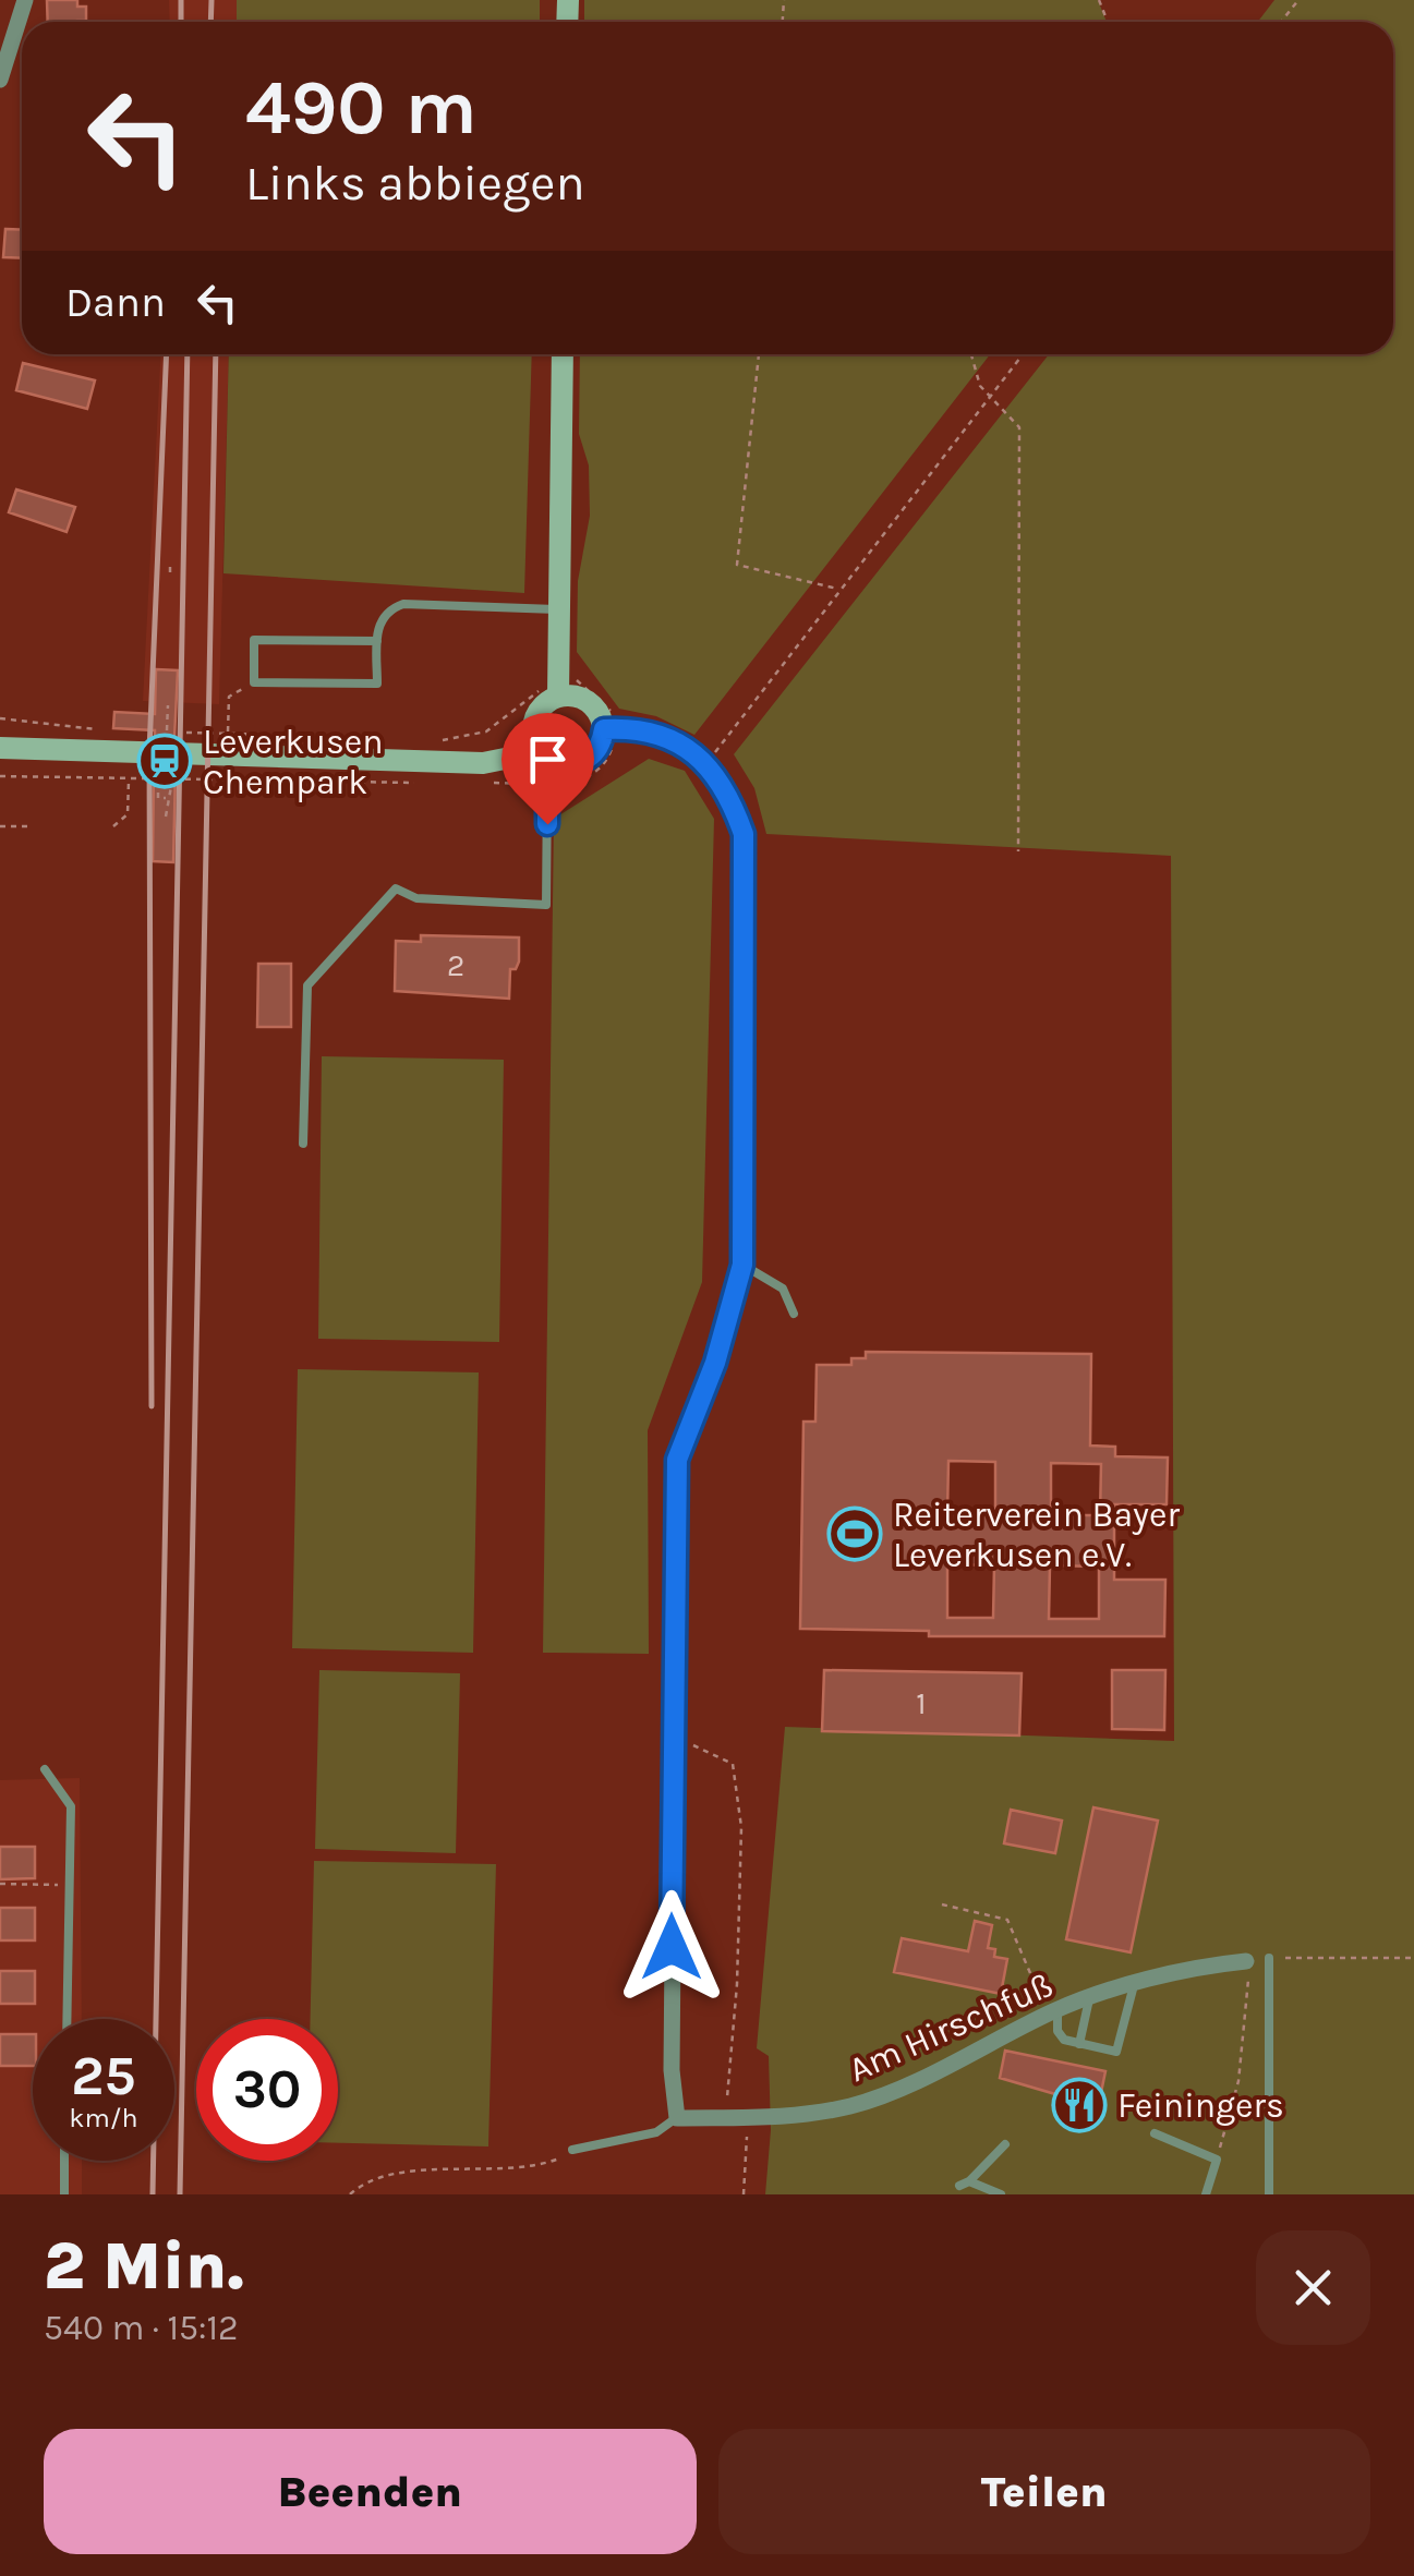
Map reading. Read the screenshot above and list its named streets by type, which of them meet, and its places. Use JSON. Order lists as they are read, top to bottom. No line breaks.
{"streets":{"street":["Am Hirschfuß"]},"places":{"station":["Leverkusen Chempark"],"sports":["Reiterverein Bayer Leverkusen e.V."],"restaurant":["Feiningers"]},"house_numbers":["2","1"],"page":{"turn":["490 m","Links abbiegen"],"then":"Dann","speed":"25 km/h","limit":"30","heading":["2 Min.","540 m · 15:12"],"buttons":["Beenden","Teilen"]}}
